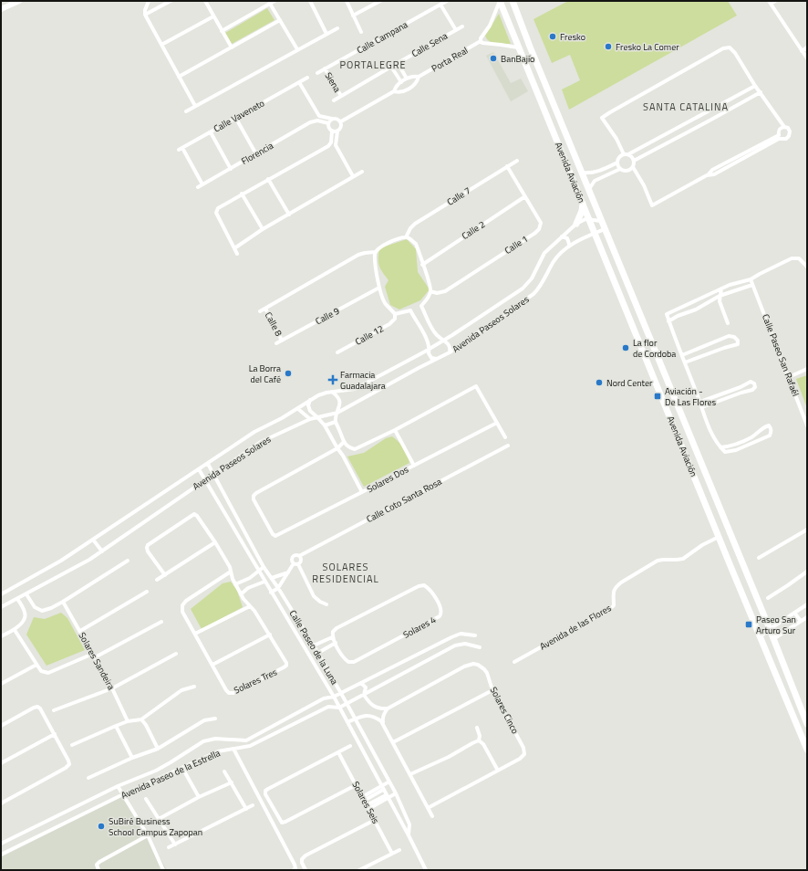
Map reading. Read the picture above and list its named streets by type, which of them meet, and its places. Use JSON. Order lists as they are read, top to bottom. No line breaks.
{"streets":{"main road":["Avenida Aviación"],"street":["Calle Campana","Calle Sena","Porta Real","Siena","Calle Vaveneto","Florencia","Calle 7","Calle 2","Calle 1","Calle 9","Calle 8","Avenida Paseos Solares","Calle 12","Calle Paseo San Rafaél","Solares Dos","Calle Coto Santa Rosa","Solares 4","Avenida de las Flores","Calle Paseo de la Luna","Solares Sandeira","Solares Tres","Solares Cinco","Avenida Paseo de la Estrella","Solares Seis"]},"crossings":[["Calle Campana","Siena"],["Calle Sena","Porta Real"],["Porta Real","Florencia"],["Calle Vaveneto","Florencia"],["Avenida Aviación","Avenida Paseos Solares"],["Avenida Aviación","Avenida de las Flores"],["Calle 7","Calle 1"],["Calle 2","Calle 1"],["Calle 9","Calle 8"],["Avenida Paseos Solares","Solares Dos"],["Avenida Paseos Solares","Calle Paseo de la Luna"],["Calle Coto Santa Rosa","Calle Paseo de la Luna"],["Solares 4","Calle Paseo de la Luna"],["Calle Paseo de la Luna","Avenida Paseo de la Estrella"],["Solares Cinco","Avenida Paseo de la Estrella"]],"districts":["PORTALEGRE","SANTA CATALINA","SOLARES RESIDENCIAL"],"places":{"other":["Fresko","Fresko La Comer","BanBajío","La flor de Cordoba","La Borra del Café","Nord Center","SuBiré Business School Campus Zapopan"],"health":["Farmacia Guadalajara"],"transit":["Aviación - De Las Flores","Paseo San Arturo Sur"]}}
